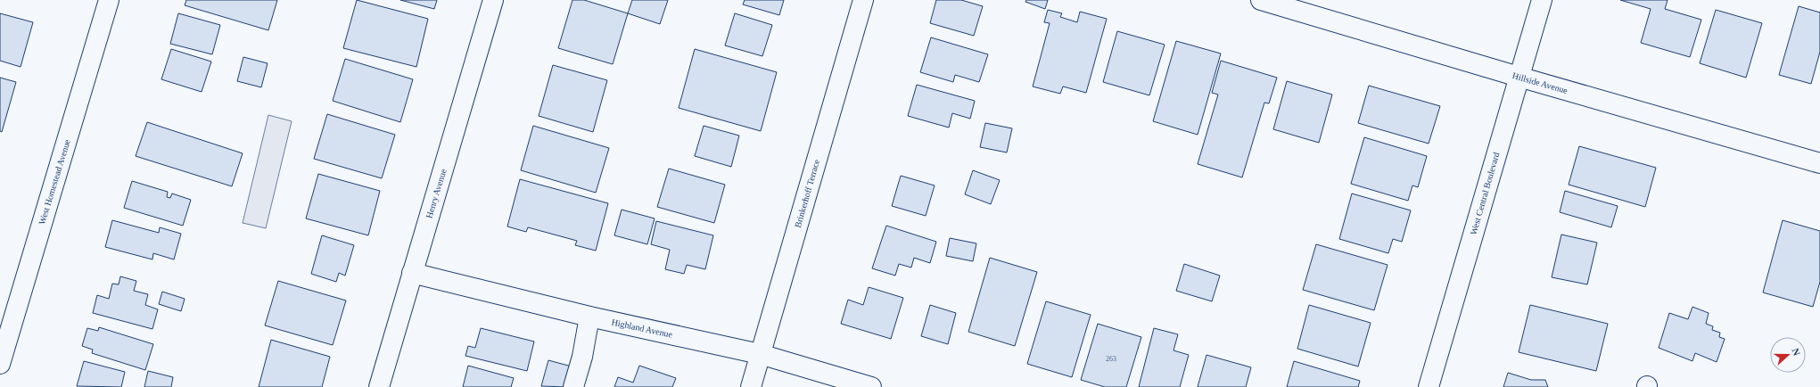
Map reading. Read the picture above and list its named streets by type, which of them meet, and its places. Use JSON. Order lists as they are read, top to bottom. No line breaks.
{"streets":{"street":["Hillside Avenue","West Homestead Avenue","Henry Avenue","Brinkerhoff Terrace","West Central Boulevard","Highland Avenue"]},"crossings":[["Hillside Avenue","West Central Boulevard"],["Henry Avenue","Highland Avenue"],["Brinkerhoff Terrace","Highland Avenue"]],"house_numbers":["263"],"north":"right"}
